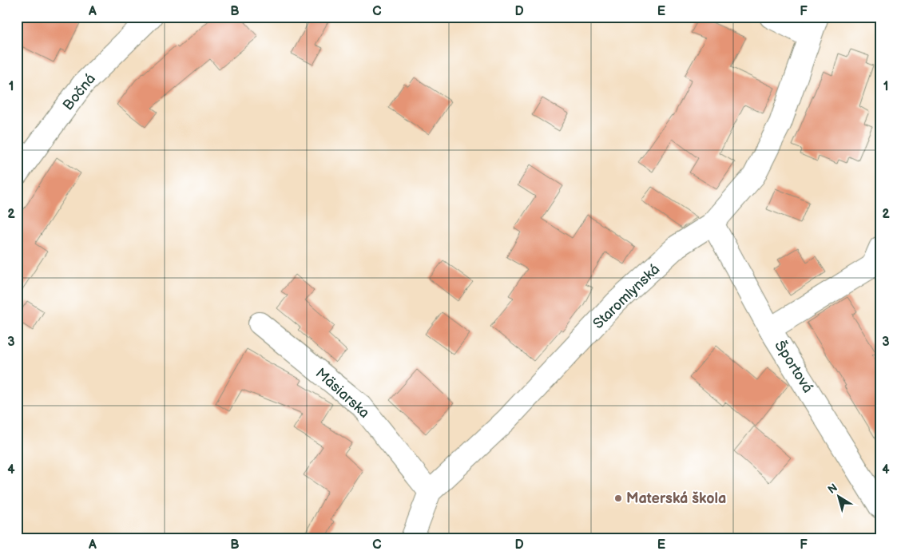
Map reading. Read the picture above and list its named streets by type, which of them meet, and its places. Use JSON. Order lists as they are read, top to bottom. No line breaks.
{"streets":{"street":["Bočná","Staromlynská","Športová","Mäsiarska"]},"crossings":[["Staromlynská","Športová"],["Staromlynská","Mäsiarska"]],"places":["Materská škola"],"north":"top left","grid":{"columns":["A","B","C","D","E","F"],"rows":["1","2","3","4"]}}
